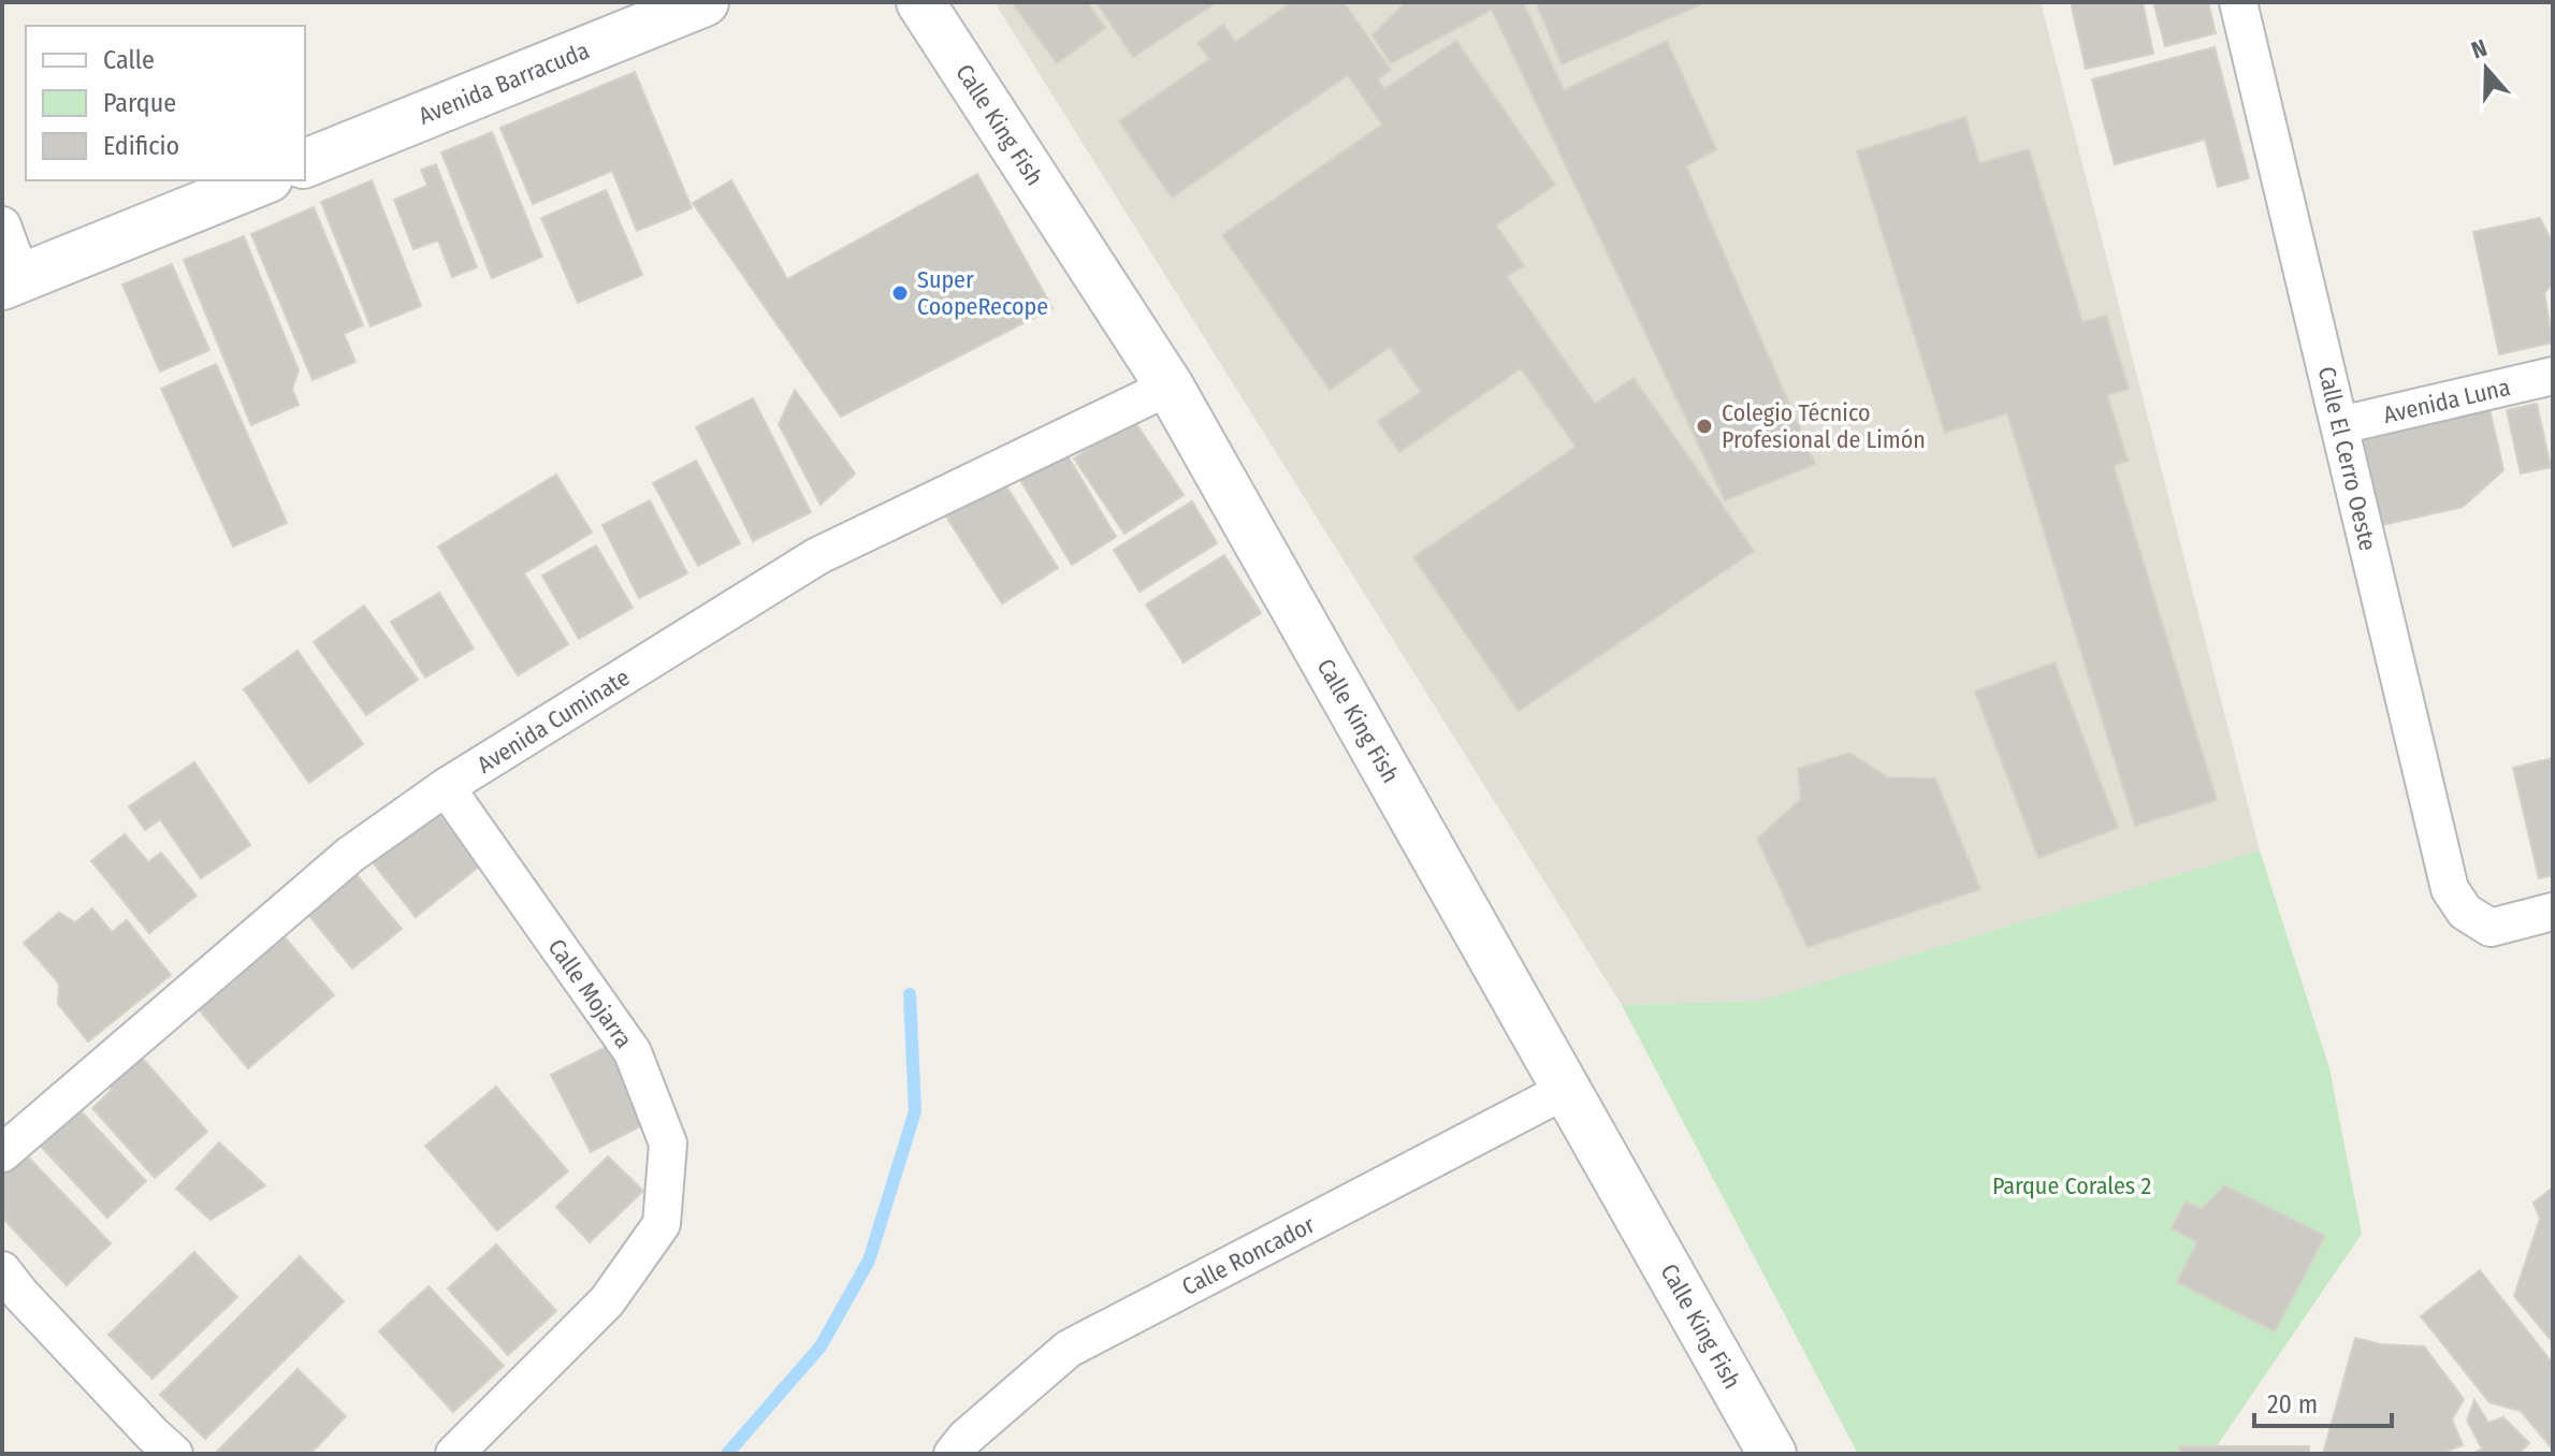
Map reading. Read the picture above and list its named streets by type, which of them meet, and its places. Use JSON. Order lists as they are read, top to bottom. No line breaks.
{"streets":{"street":["Avenida Barracuda","Calle King Fish","Avenida Luna","Calle El Cerro Oeste","Avenida Cuminate","Calle Mojarra","Calle Roncador"]},"crossings":[["Calle King Fish","Avenida Cuminate"],["Calle King Fish","Calle Roncador"],["Avenida Luna","Calle El Cerro Oeste"],["Avenida Cuminate","Calle Mojarra"]],"parks":["Parque Corales 2"],"places":["Super CoopeRecope","Colegio Técnico Profesional de Limón"],"legend":["Calle","Parque","Edificio"],"scale_bar":"20 m","north":"top"}
